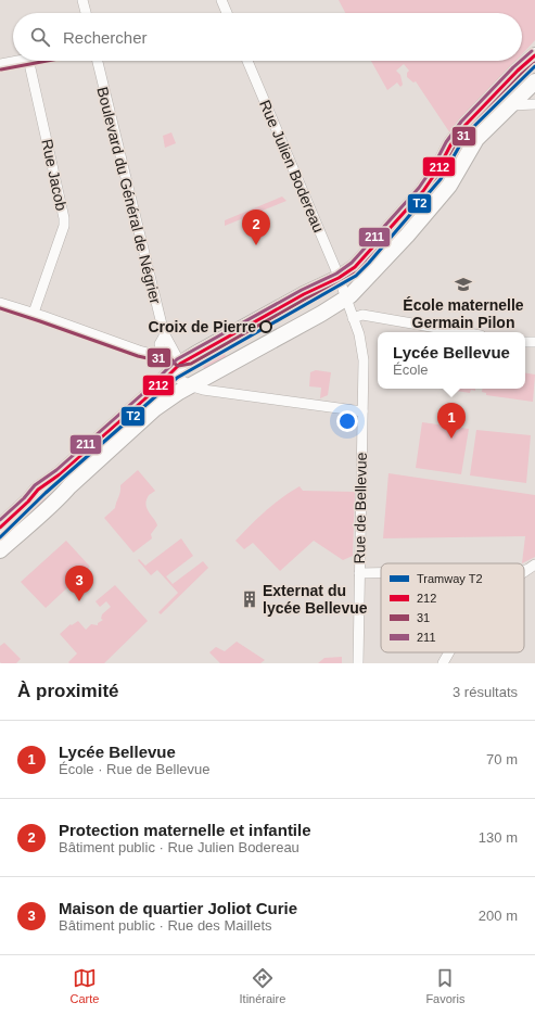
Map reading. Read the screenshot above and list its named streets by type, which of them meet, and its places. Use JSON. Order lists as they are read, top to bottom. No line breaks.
{"streets":{"street":["Rue Julien Bodereau","Rue Jacob","Boulevard du Général de Négrier","Rue de Bellevue"]},"crossings":[["Rue Julien Bodereau","Rue de Bellevue"]],"places":{"school or university":["École maternelle Germain Pilon"],"other":["Croix de Pierre"],"building":["Externat du lycée Bellevue"]},"lines":["transit line 211","transit line 212","transit line 31","tram line T2"],"legend":["Tramway T2","212","31","211"],"page":{"search":"Rechercher","pins":["2","1","3"],"popup":["Lycée Bellevue","École"],"heading":["À proximité","3 résultats"],"list":[{"mark":"1","name":"Lycée Bellevue","note":"École · Rue de Bellevue","value":"70 m"},{"mark":"2","name":"Protection maternelle et infantile","note":"Bâtiment public · Rue Julien Bodereau","value":"130 m"},{"mark":"3","name":"Maison de quartier Joliot Curie","note":"Bâtiment public · Rue des Maillets","value":"200 m"}],"nav":["Carte","Itinéraire","Favoris"]}}
